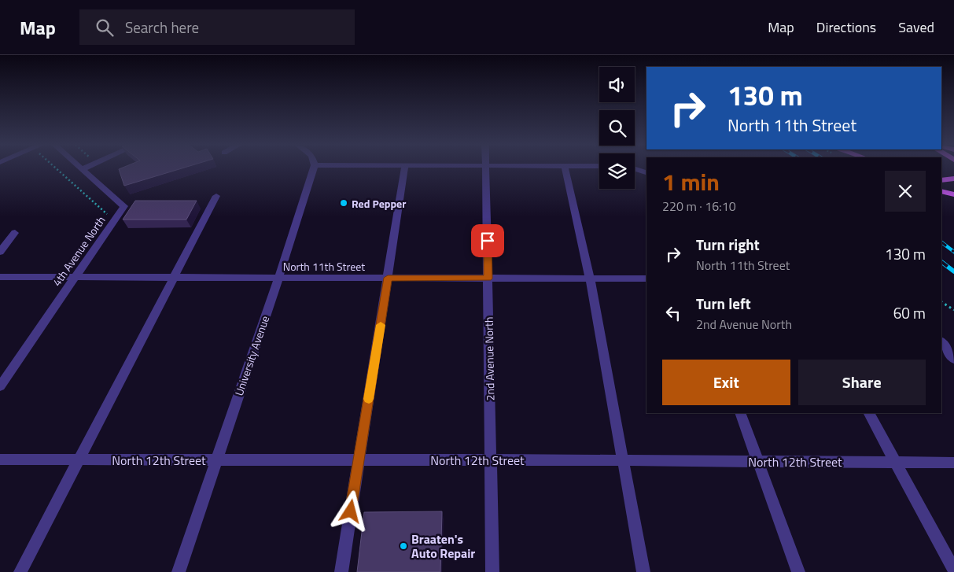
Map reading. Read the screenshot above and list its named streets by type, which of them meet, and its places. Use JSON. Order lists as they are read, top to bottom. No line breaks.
{"streets":{"street":["4th Avenue North","North 11th Street","University Avenue","2nd Avenue North","North 12th Street"]},"crossings":[["4th Avenue North","North 11th Street"],["North 11th Street","University Avenue"],["North 11th Street","2nd Avenue North"],["University Avenue","North 12th Street"],["2nd Avenue North","North 12th Street"]],"places":["Red Pepper","Braaten's Auto Repair"],"page":{"header":"Map","search":"Search here","nav":["Map","Directions","Saved"],"turn":["130 m","North 11th Street"],"heading":["1 min","220 m · 16:10"],"list":[{"name":"Turn right","note":"North 11th Street","value":"130 m"},{"name":"Turn left","note":"2nd Avenue North","value":"60 m"}],"buttons":["Exit","Share"]}}
